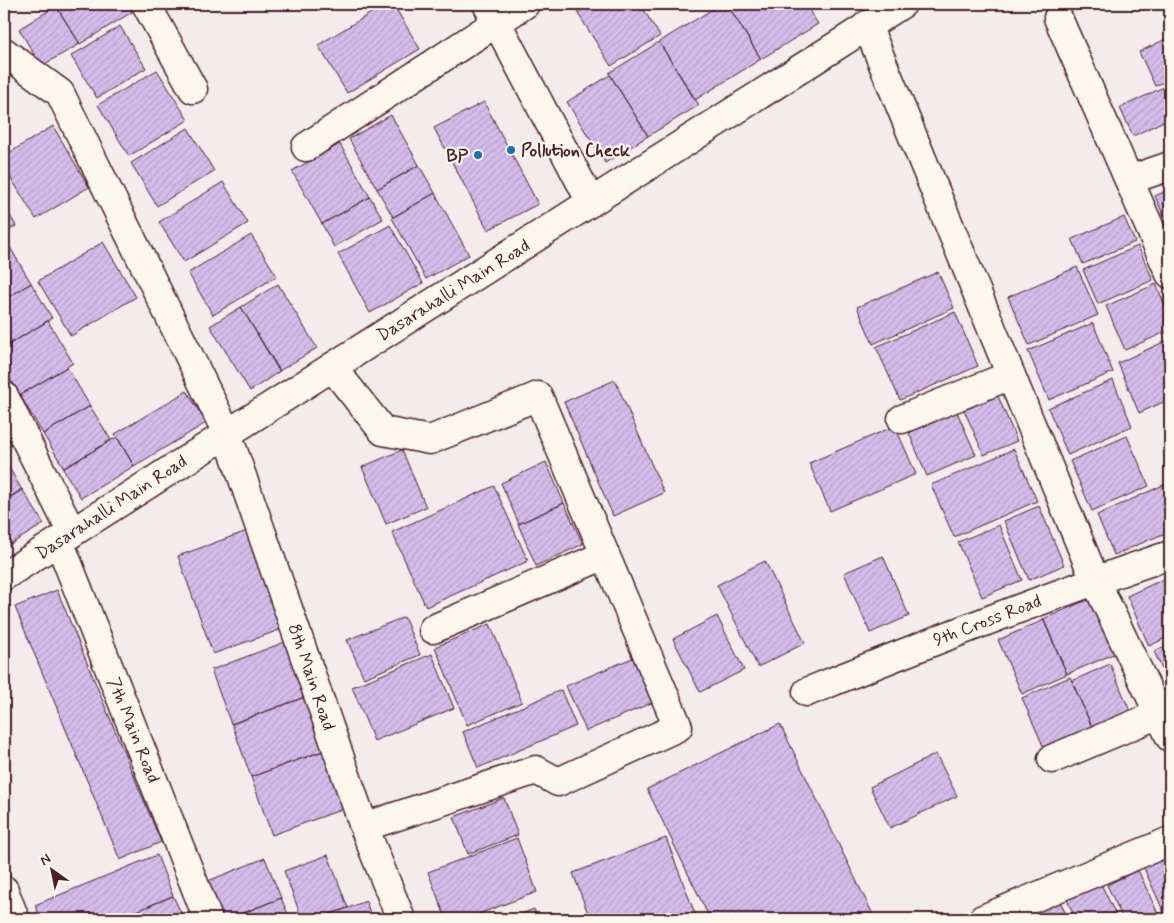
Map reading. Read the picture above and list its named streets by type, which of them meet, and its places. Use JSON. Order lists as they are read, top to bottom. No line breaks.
{"streets":{"street":["Dasarahalli Main Road","9th Cross Road","8th Main Road","7th Main Road"]},"crossings":[["Dasarahalli Main Road","8th Main Road"],["Dasarahalli Main Road","7th Main Road"]],"places":["Pollution Check","BP"],"north":"top left"}
